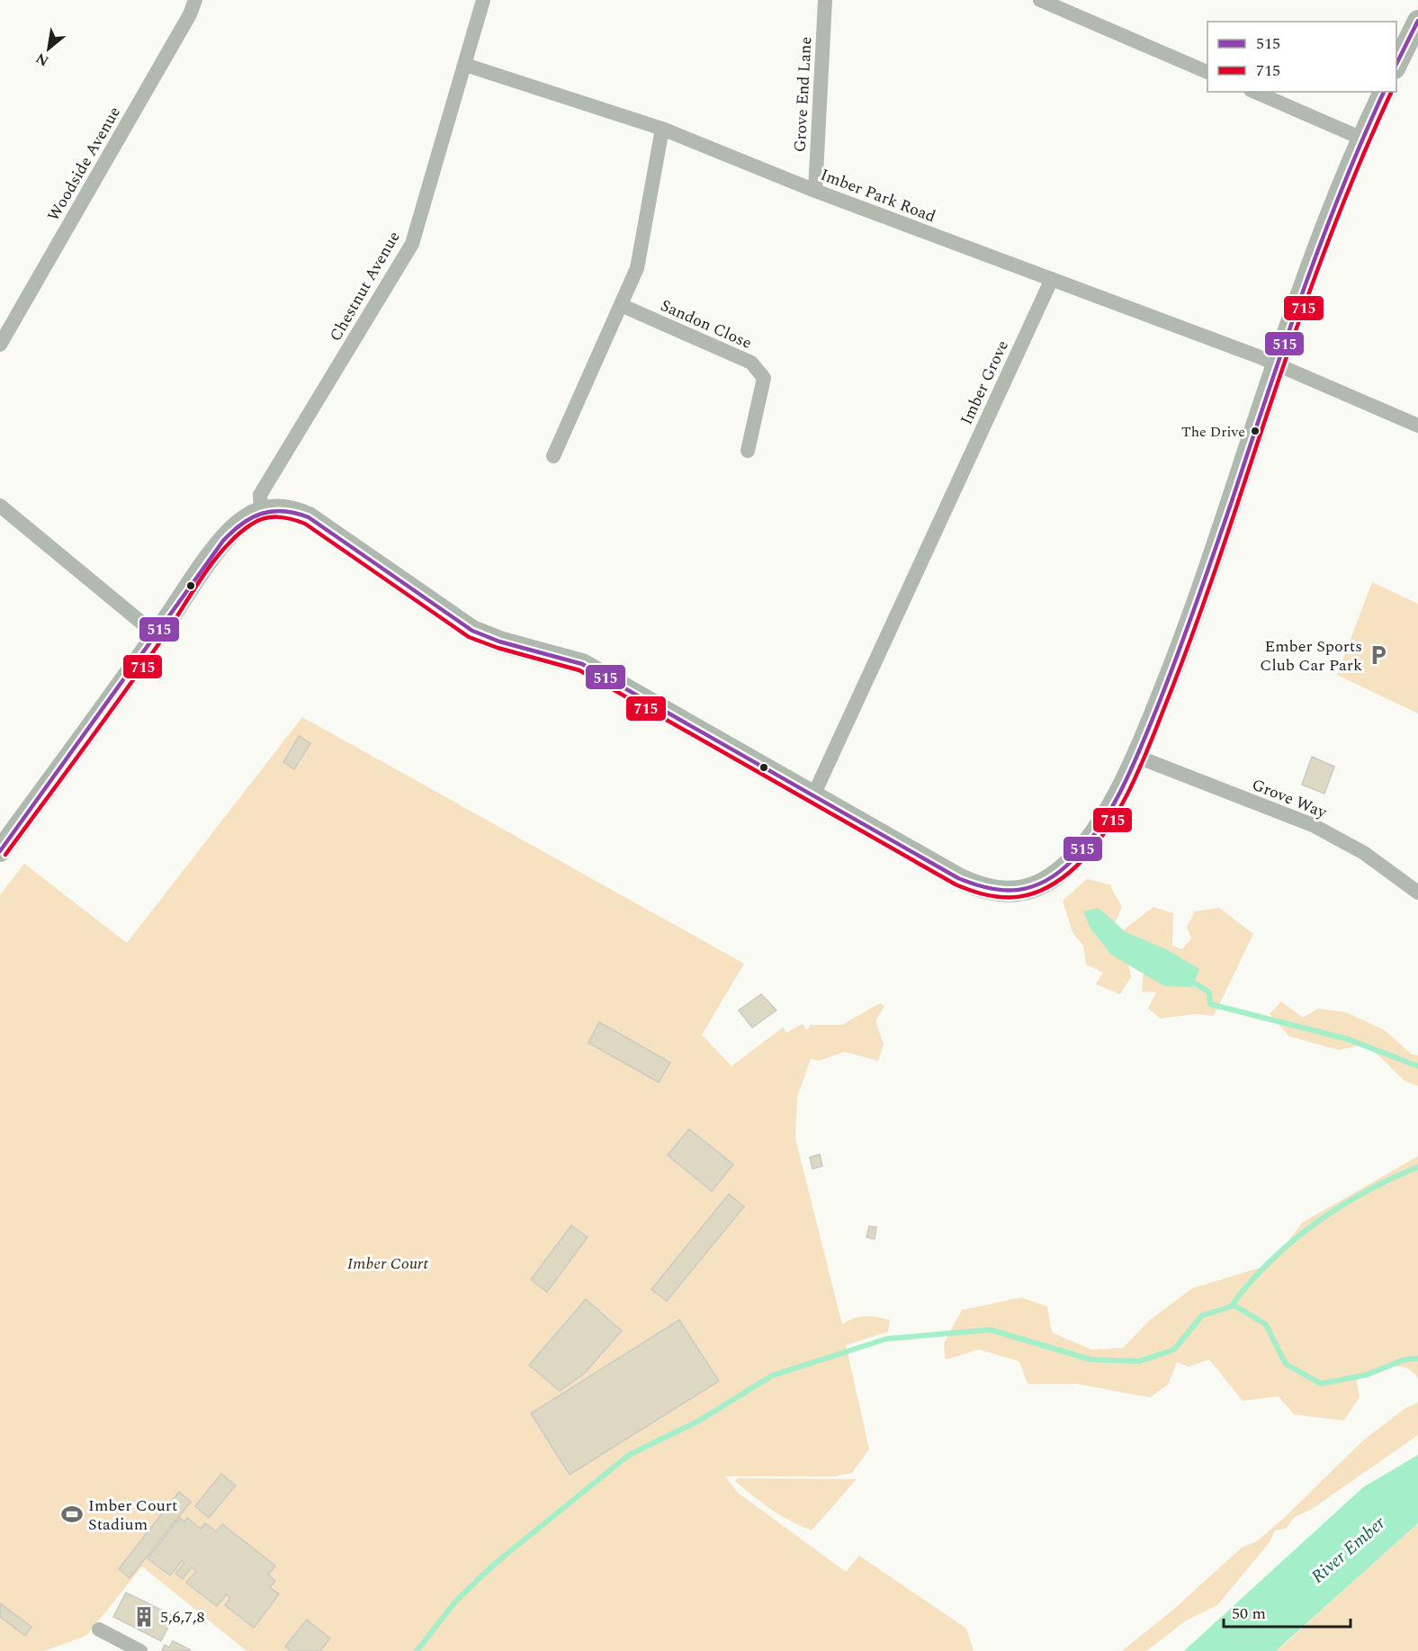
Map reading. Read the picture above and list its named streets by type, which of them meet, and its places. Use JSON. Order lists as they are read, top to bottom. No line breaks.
{"streets":{"street":["Grove End Lane","Woodside Avenue","Imber Park Road","Chestnut Avenue","Sandon Close","Imber Grove","Grove Way"]},"crossings":[["Grove End Lane","Imber Park Road"],["Imber Park Road","Chestnut Avenue"],["Imber Park Road","Imber Grove"]],"water":["River Ember"],"parks":["Imber Court"],"places":{"other":["The Drive"],"parking":["Ember Sports Club Car Park"],"sports":["Imber Court Stadium"],"building":["5,6,7,8"]},"lines":["transit line 515","transit line 715"],"legend":["515","715"],"scale_bar":"50 m","north":"bottom left"}
